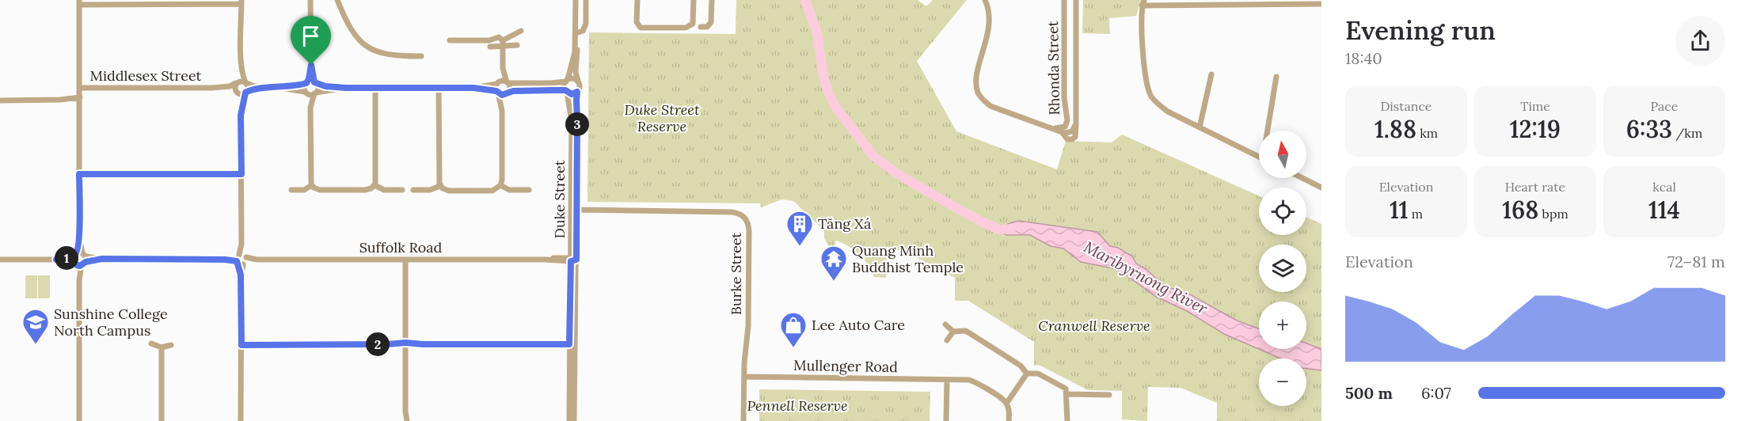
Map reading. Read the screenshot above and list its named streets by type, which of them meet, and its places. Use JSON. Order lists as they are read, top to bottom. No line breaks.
{"streets":{"street":["Rhonda Street","Middlesex Street","Duke Street","Suffolk Road","Burke Street","Mullenger Road"]},"crossings":[["Duke Street","Suffolk Road"],["Duke Street","Burke Street"],["Burke Street","Mullenger Road"]],"water":["Maribyrnong River"],"parks":["Duke Street Reserve","Cranwell Reserve","Pennell Reserve"],"places":{"building":["Tăng Xá"],"temple":["Quang Minh Buddhist Temple"],"school or university":["Sunshine College North Campus"],"shop":["Lee Auto Care"]},"north":"top","page":{"heading":["Evening run","18:40"],"stats":[["Distance","1.88 km"],["Time","12:19"],["Pace","6:33 /km"],["Elevation","11 m"],["Heart rate","168 bpm"],["kcal","114"]],"pins":["3","1","2"],"map_buttons":["+","−"],"chart":["Elevation","72–81 m"],"list":[{"name":"500 m","note":"6:07"}]}}
